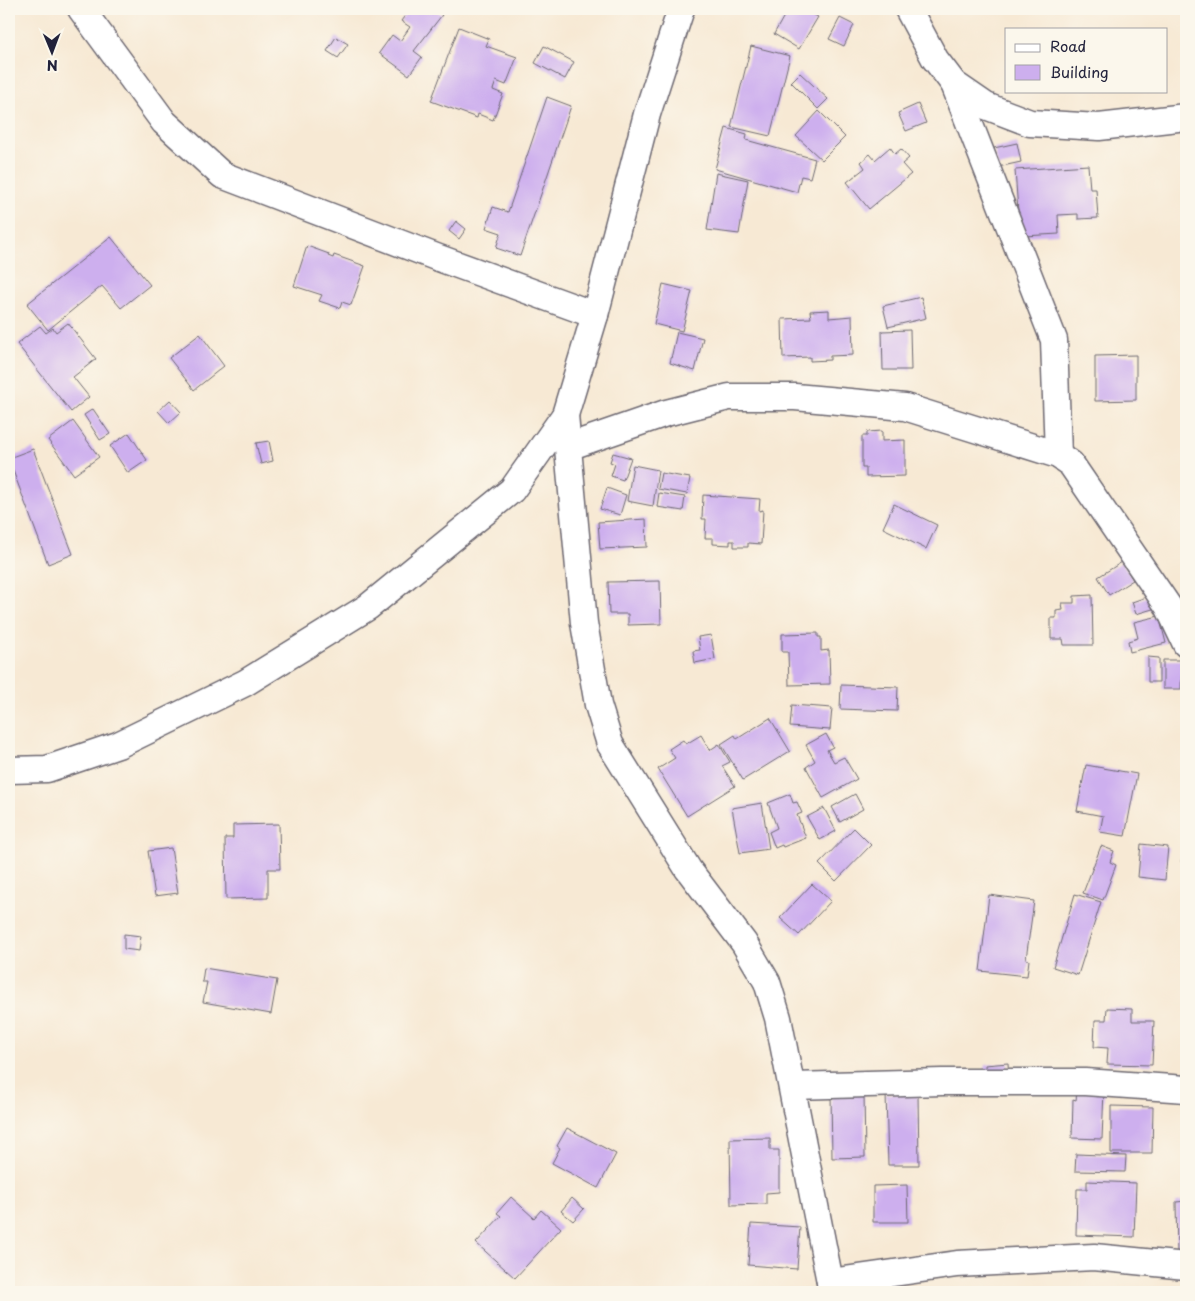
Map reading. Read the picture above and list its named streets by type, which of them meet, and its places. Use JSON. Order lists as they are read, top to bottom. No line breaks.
{"legend":["Road","Building"],"north":"bottom"}
